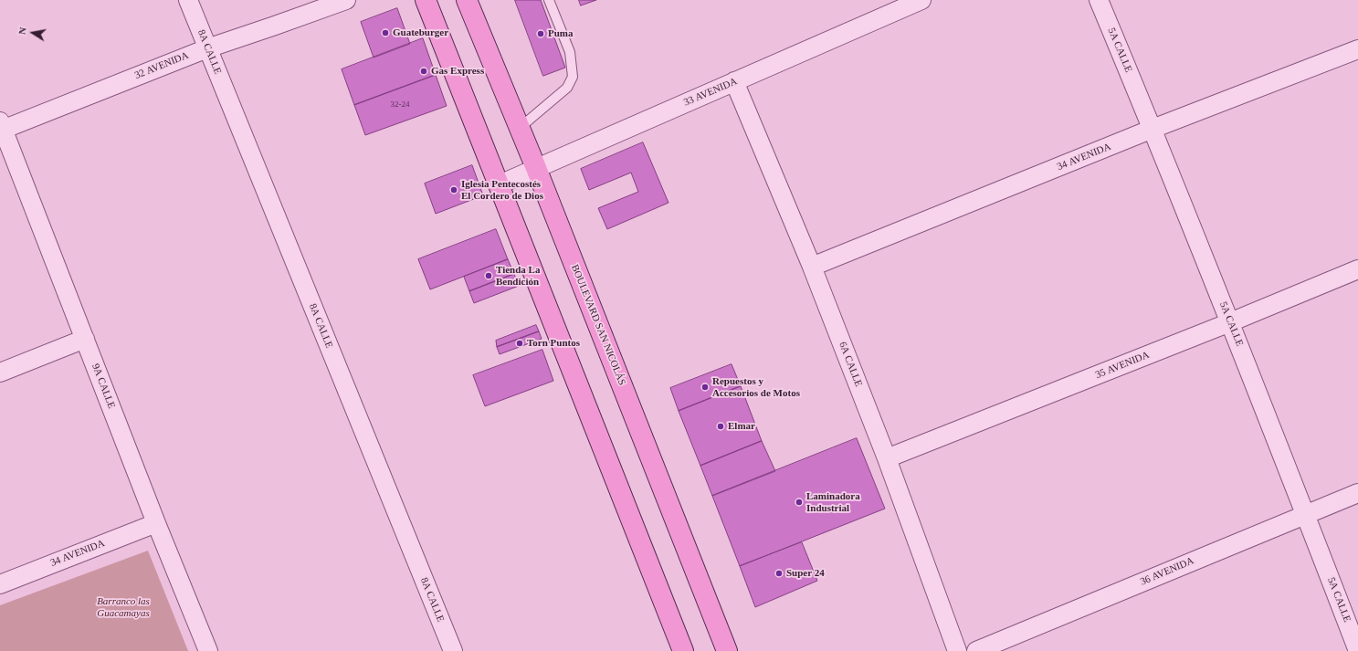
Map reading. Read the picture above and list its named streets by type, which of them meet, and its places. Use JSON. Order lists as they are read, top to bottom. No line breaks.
{"streets":{"main road":["BOULEVARD SAN NICOLÁS"],"street":["5A CALLE","8A CALLE","32 AVENIDA","33 AVENIDA","34 AVENIDA","6A CALLE","35 AVENIDA","9A CALLE","36 AVENIDA"]},"crossings":[["5A CALLE","34 AVENIDA"],["5A CALLE","35 AVENIDA"],["5A CALLE","36 AVENIDA"],["8A CALLE","32 AVENIDA"],["32 AVENIDA","9A CALLE"],["33 AVENIDA","BOULEVARD SAN NICOLÁS"],["33 AVENIDA","6A CALLE"],["34 AVENIDA","6A CALLE"],["34 AVENIDA","9A CALLE"],["6A CALLE","35 AVENIDA"]],"parks":["Barranco las Guacamayas"],"places":["Guateburger","Puma","Gas Express","Iglesia Pentecostés El Cordero de Dios","Tienda La Bendición","Torn Puntos","Repuestos y Accesorios de Motos","Elmar","Laminadora Industrial","Super 24"],"house_numbers":["32-24"],"north":"left"}
